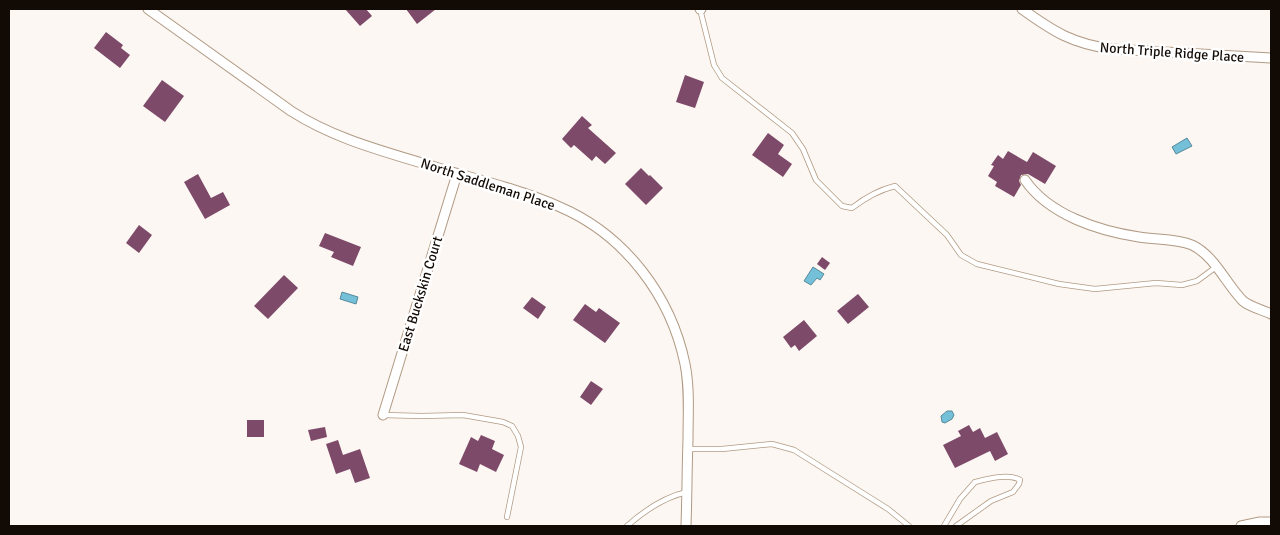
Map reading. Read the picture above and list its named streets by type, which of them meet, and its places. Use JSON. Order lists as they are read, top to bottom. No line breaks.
{"streets":{"street":["North Triple Ridge Place","North Saddleman Place","East Buckskin Court"]},"crossings":[["North Saddleman Place","East Buckskin Court"]]}
